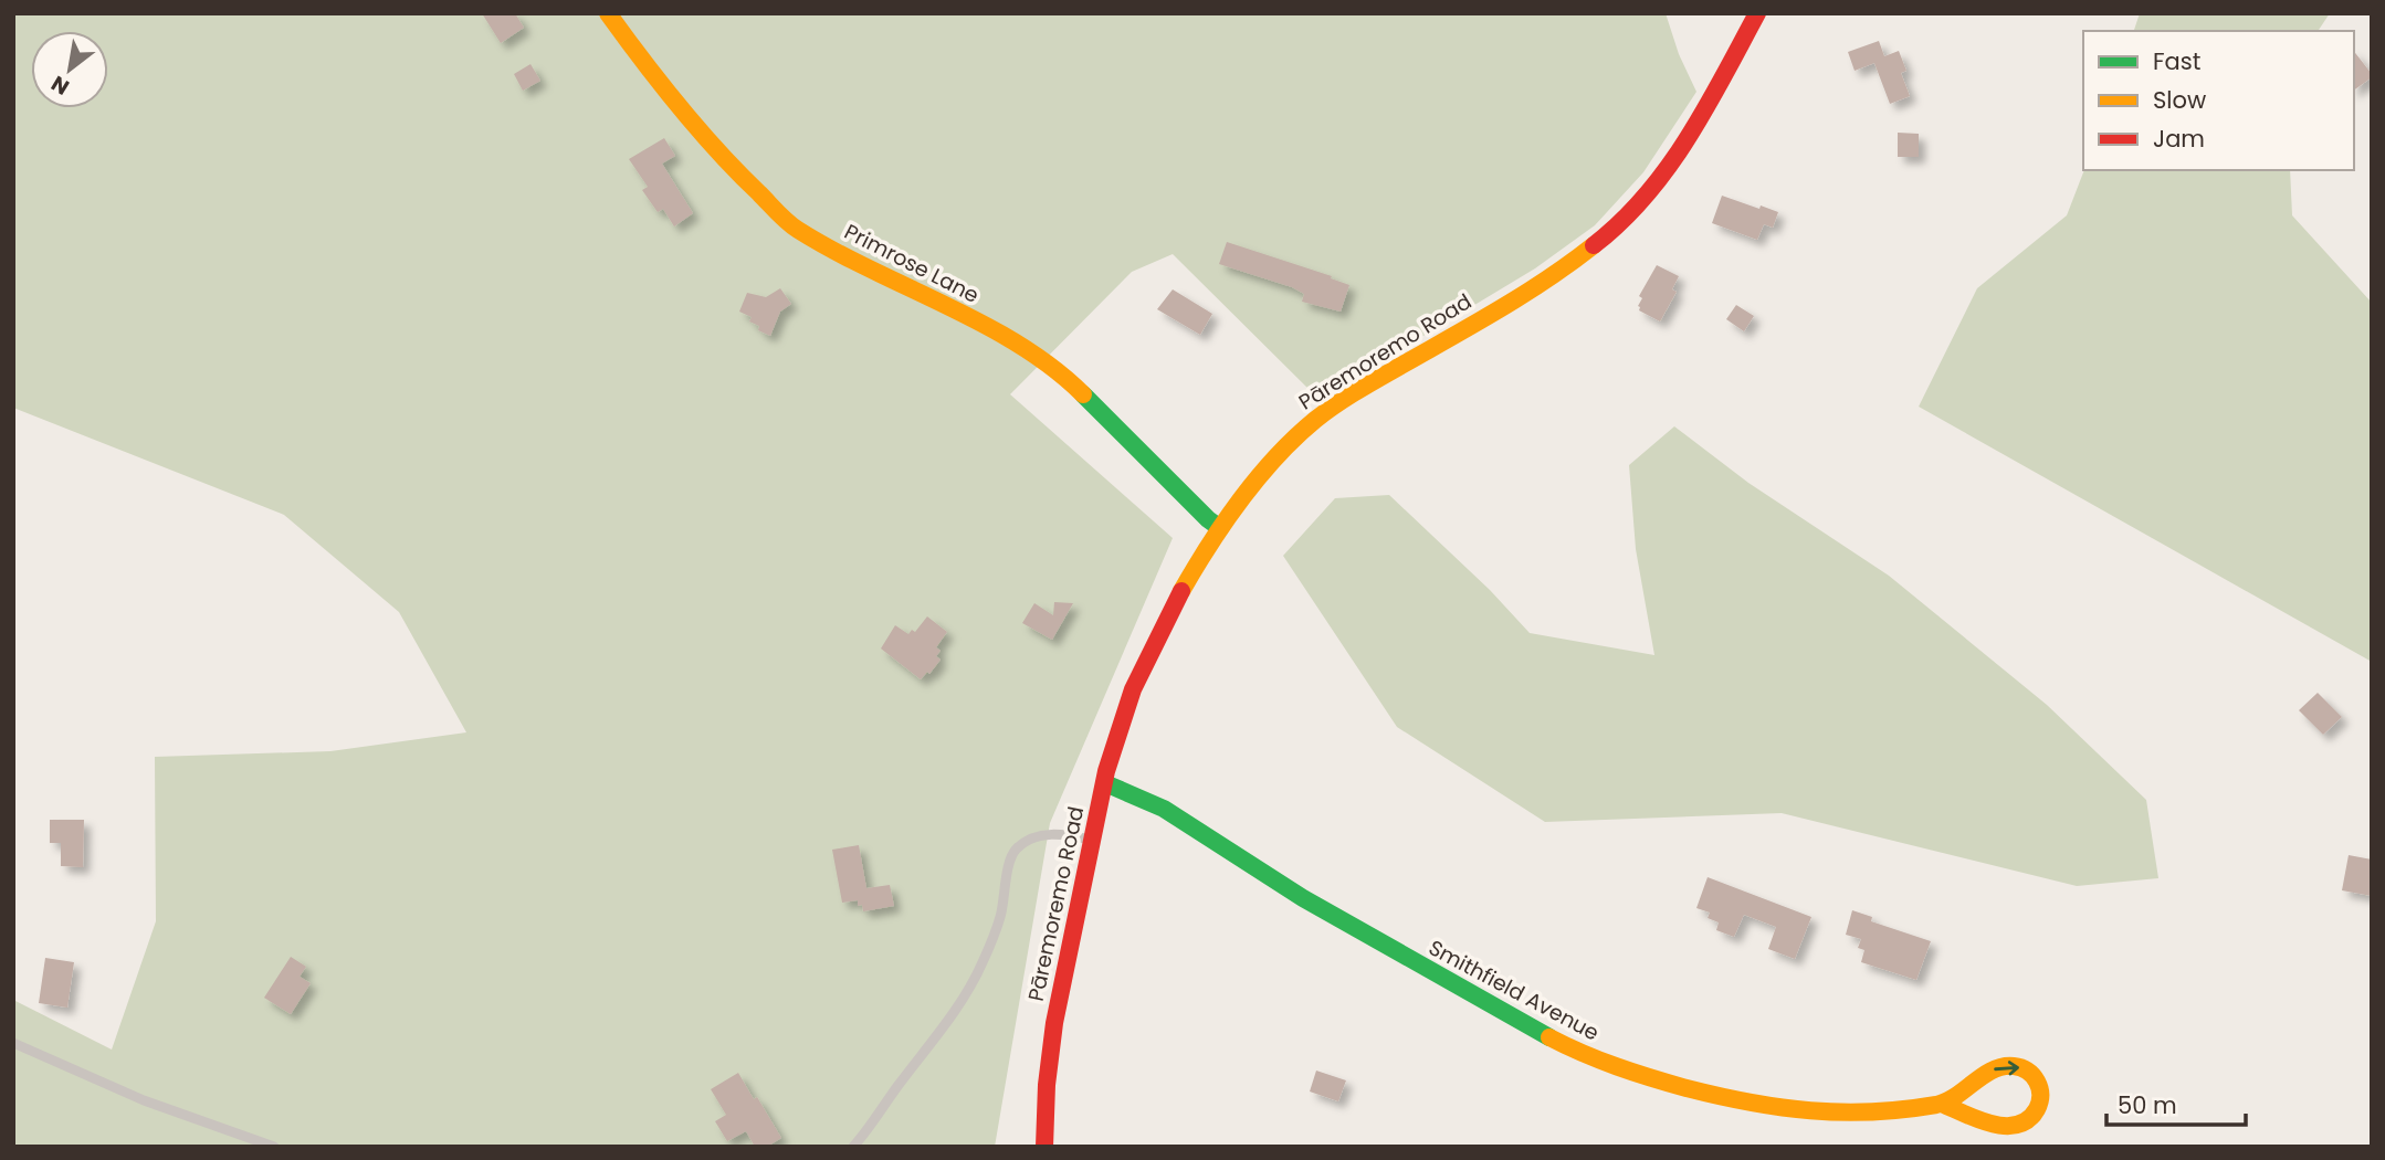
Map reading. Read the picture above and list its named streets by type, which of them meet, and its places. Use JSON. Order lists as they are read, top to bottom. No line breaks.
{"streets":{"street":["Primrose Lane","Pāremoremo Road","Smithfield Avenue"]},"crossings":[["Primrose Lane","Pāremoremo Road"],["Pāremoremo Road","Smithfield Avenue"]],"legend":["Fast","Slow","Jam"],"scale_bar":"50 m","north":"bottom left"}
